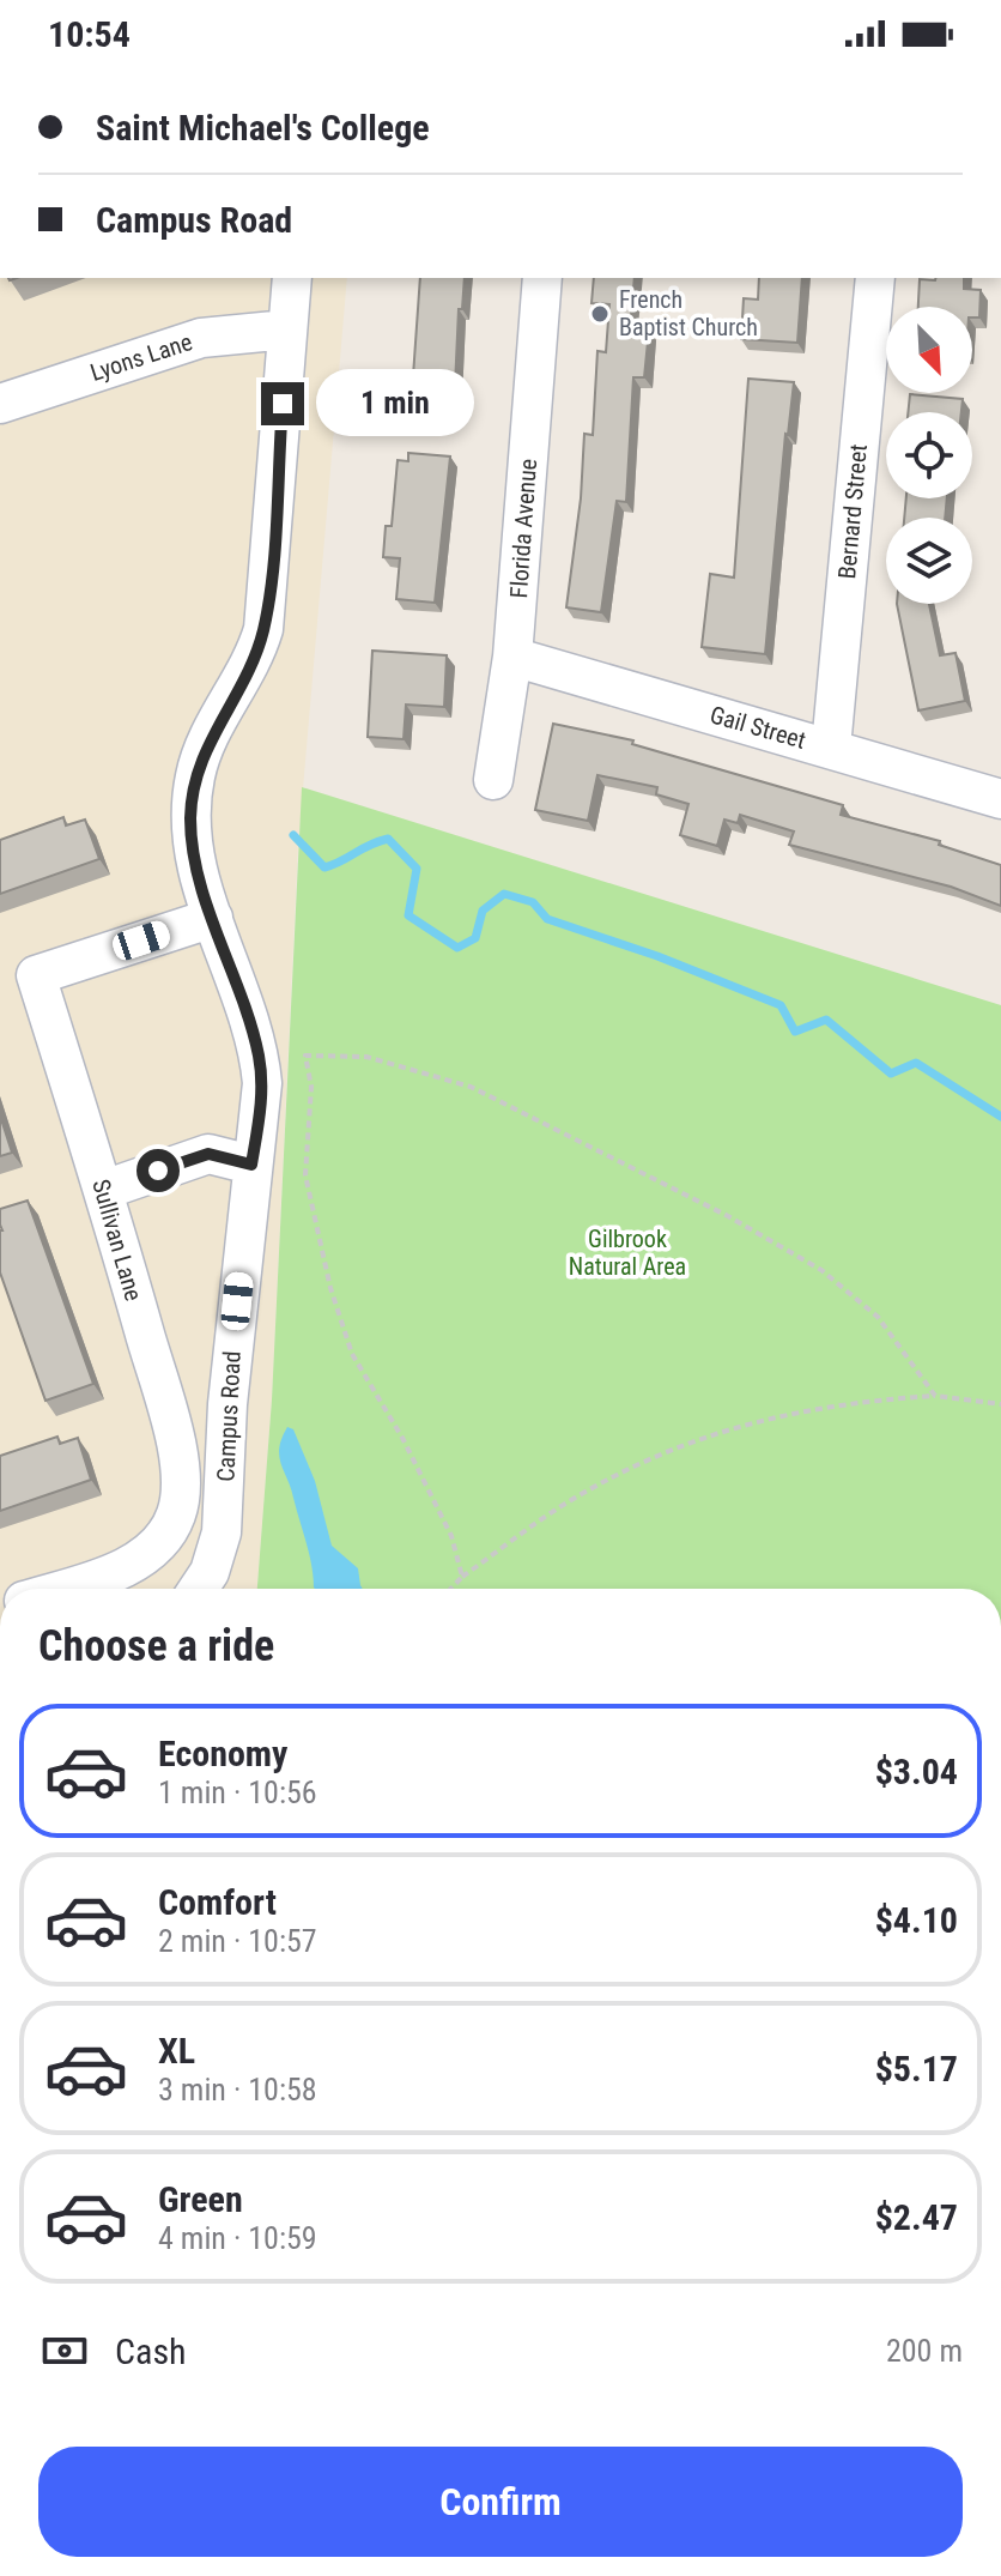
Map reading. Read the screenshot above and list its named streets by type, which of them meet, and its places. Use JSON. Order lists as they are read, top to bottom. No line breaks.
{"streets":{"street":["Lyons Lane","Bernard Street","Florida Avenue","Gail Street","Sullivan Lane","Campus Road"]},"crossings":[["Lyons Lane","Campus Road"],["Bernard Street","Gail Street"],["Florida Avenue","Gail Street"],["Sullivan Lane","Campus Road"]],"parks":["Gilbrook Natural Area"],"places":["French Baptist Church"],"north":"bottom right","page":{"status":"10:54","banner":["Saint Michael's College","Campus Road"],"bubble":"1 min","heading":"Choose a ride","list":[{"name":"Economy","note":"1 min · 10:56","value":"$3.04"},{"name":"Comfort","note":"2 min · 10:57","value":"$4.10"},{"name":"XL","note":"3 min · 10:58","value":"$5.17"},{"name":"Green","note":"4 min · 10:59","value":"$2.47"}],"pay":["Cash","200 m"],"buttons":"Confirm"}}
